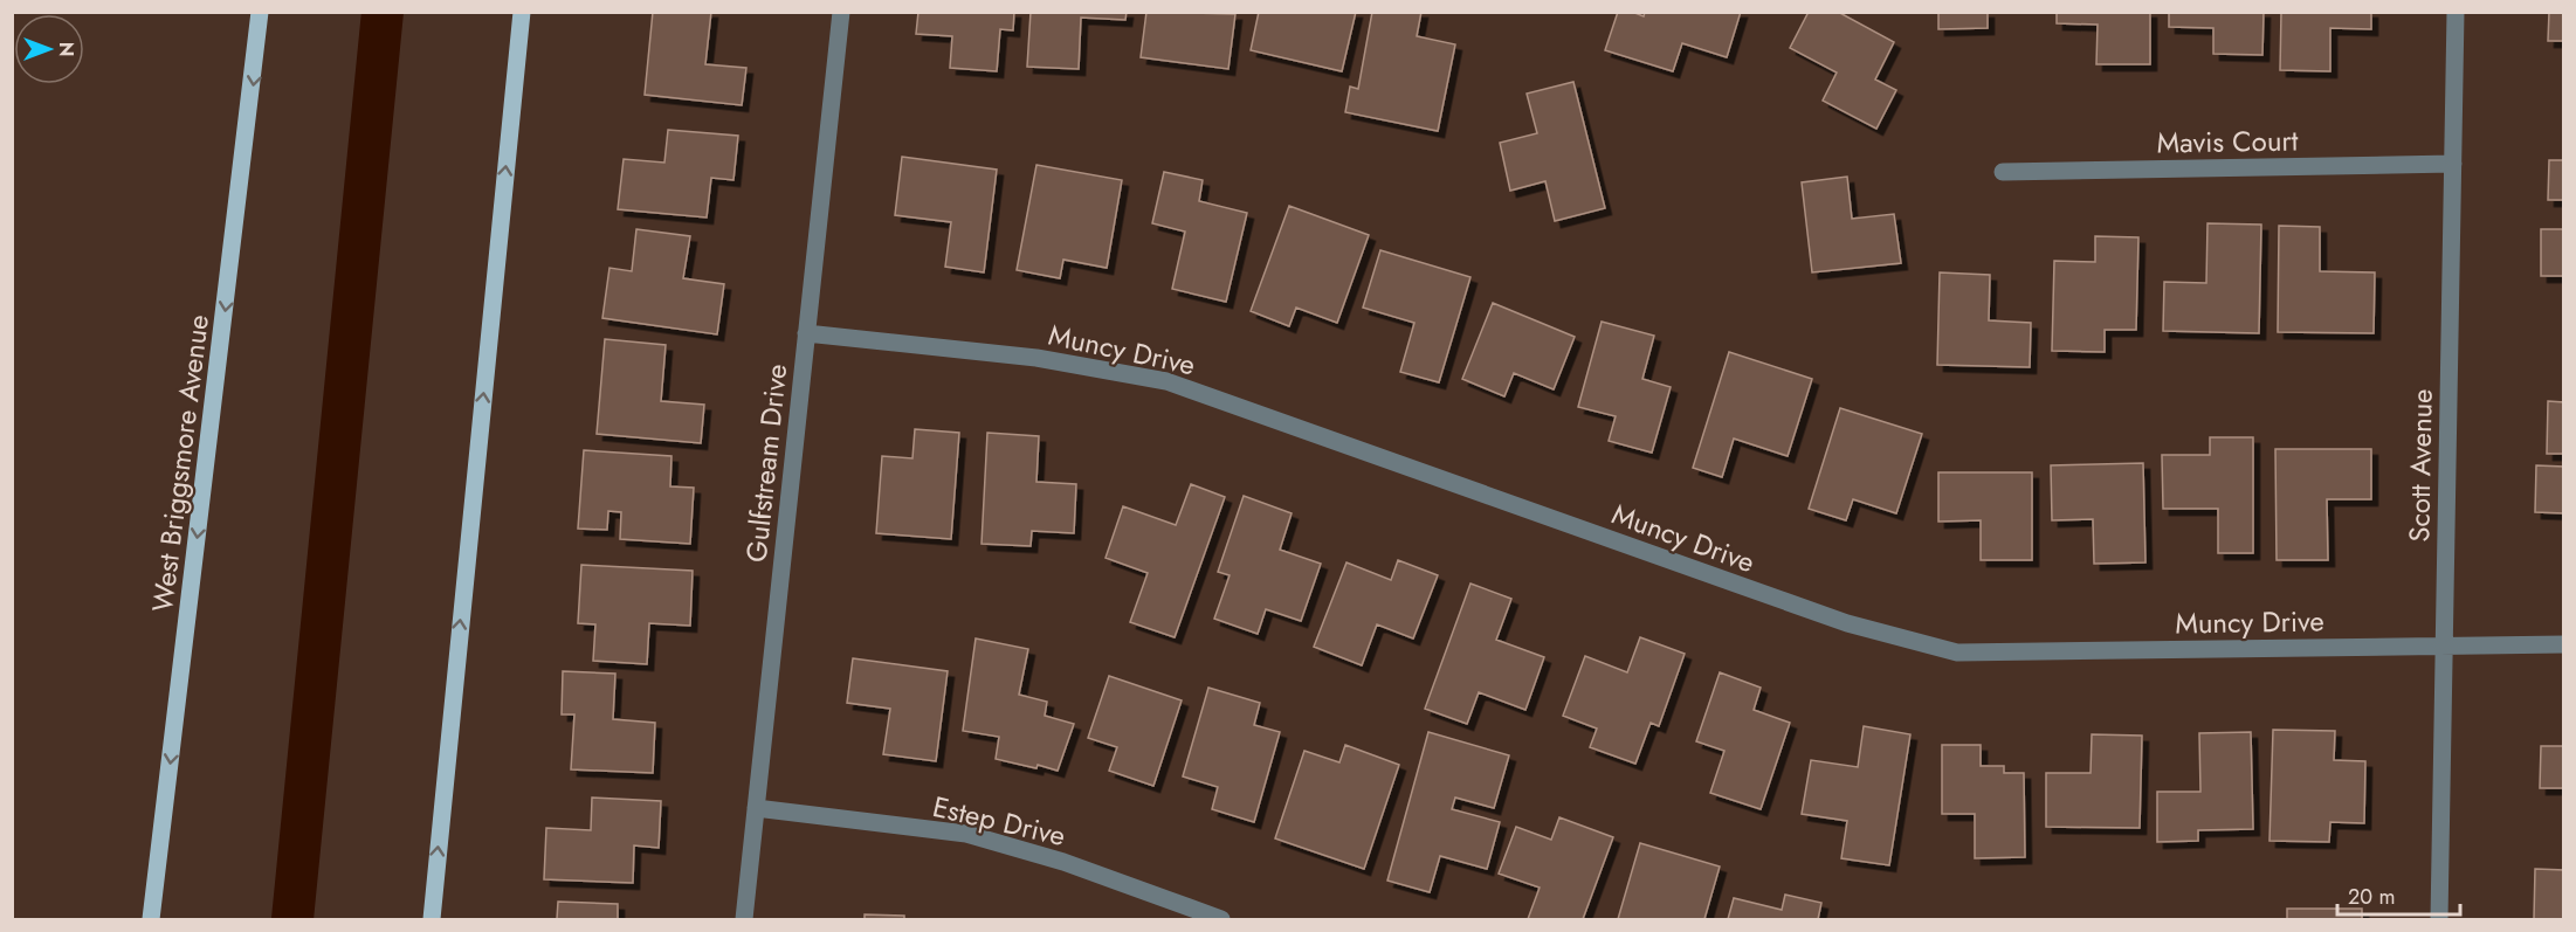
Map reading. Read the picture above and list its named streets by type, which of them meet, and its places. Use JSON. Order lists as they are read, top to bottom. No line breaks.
{"streets":{"main road":["West Briggsmore Avenue"],"street":["Mavis Court","Muncy Drive","Gulfstream Drive","Scott Avenue","Estep Drive"]},"crossings":[["Mavis Court","Scott Avenue"],["Muncy Drive","Gulfstream Drive"],["Muncy Drive","Scott Avenue"],["Gulfstream Drive","Estep Drive"]],"one_way":["West Briggsmore Avenue"],"scale_bar":"20 m","north":"right"}
